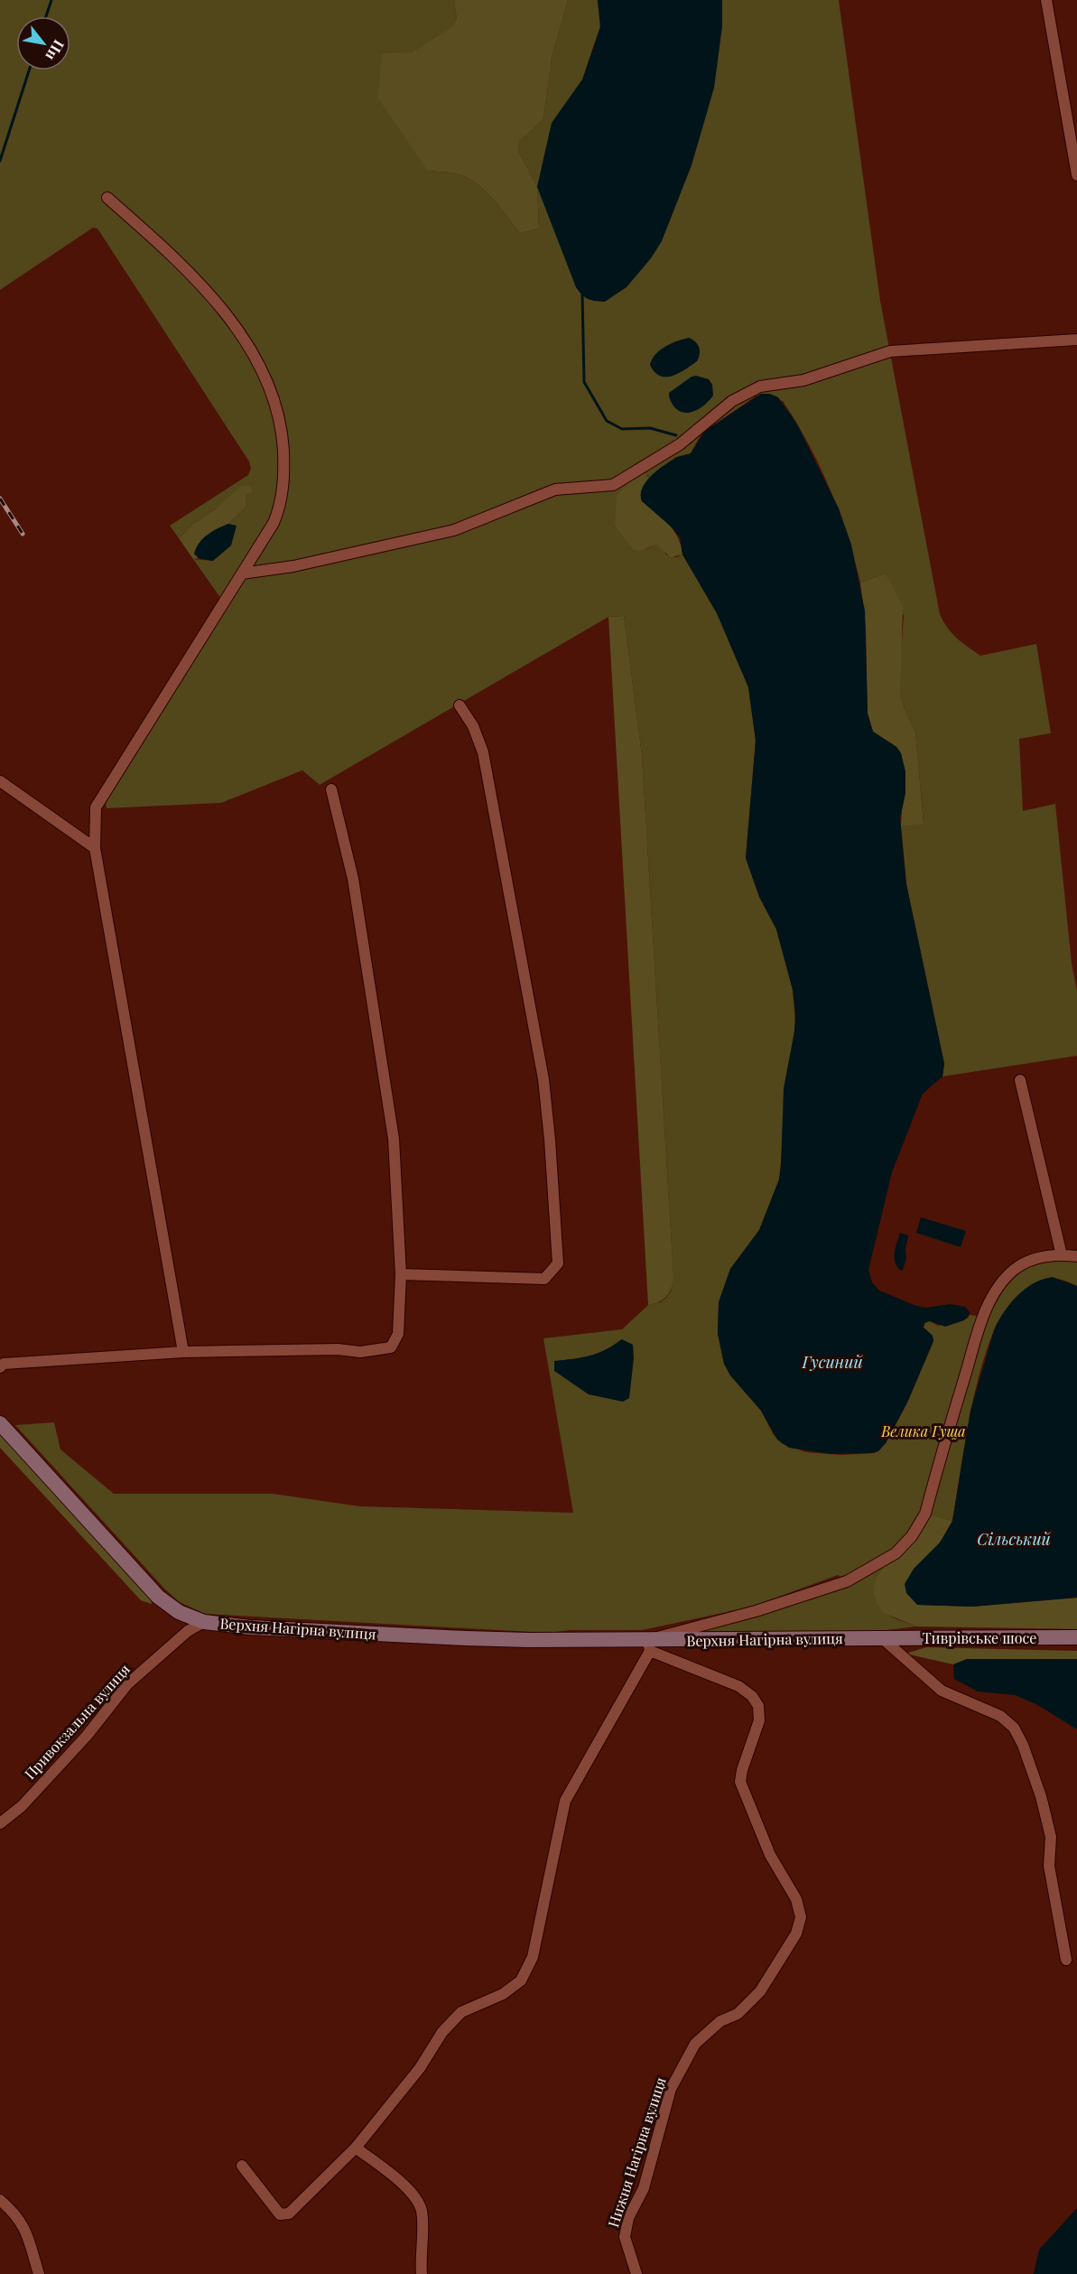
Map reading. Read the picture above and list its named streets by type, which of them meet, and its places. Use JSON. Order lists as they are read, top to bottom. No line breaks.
{"streets":{"main road":["Верхня Нагірна вулиця","Тиврівське шосе"],"street":["Привокзальна вулиця","Нижня Нагірна вулиця"]},"crossings":[["Верхня Нагірна вулиця","Тиврівське шосе"],["Верхня Нагірна вулиця","Привокзальна вулиця"],["Верхня Нагірна вулиця","Нижня Нагірна вулиця"]],"water":["Гусиний","Сільський"],"parks":["Велика Гуща"],"north":"bottom right"}
